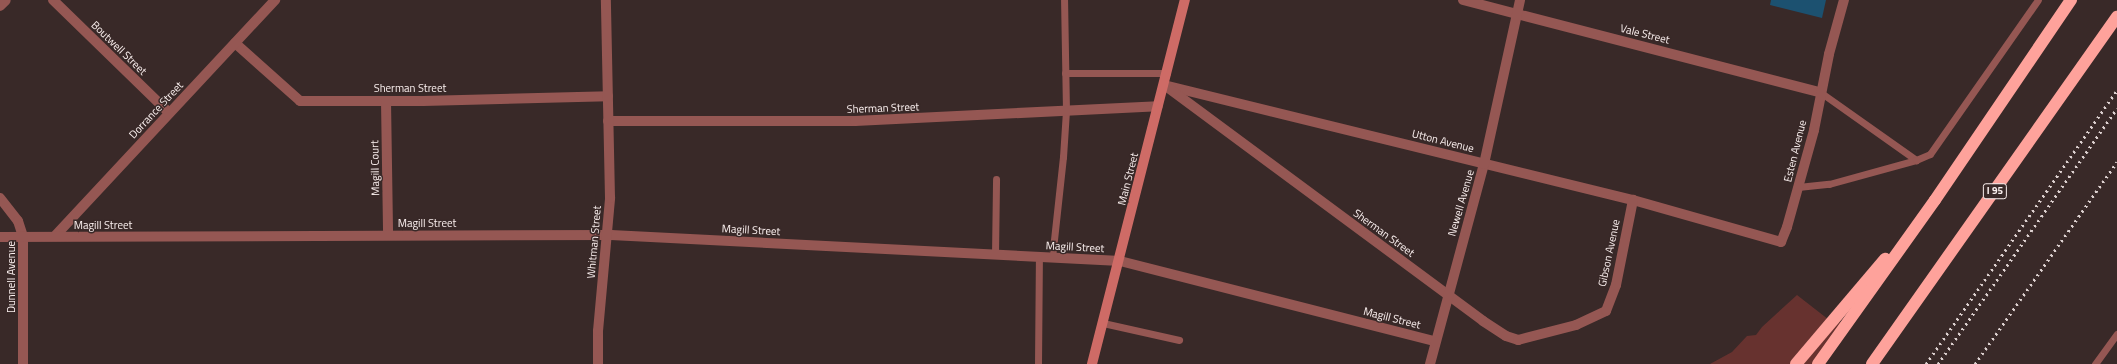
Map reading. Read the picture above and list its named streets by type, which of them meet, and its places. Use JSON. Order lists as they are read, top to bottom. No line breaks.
{"streets":{"highway":["I 95"],"main road":["Main Street"],"street":["Vale Street","Boutwell Street","Sherman Street","Dorrance Street","Utton Avenue","Esten Avenue","Magill Court","Newell Avenue","Magill Street","Whitman Street","Gibson Avenue","Dunnell Avenue"]},"crossings":[["Vale Street","Esten Avenue"],["Vale Street","Newell Avenue"],["Boutwell Street","Dorrance Street"],["Sherman Street","Dorrance Street"],["Sherman Street","Utton Avenue"],["Sherman Street","Magill Court"],["Sherman Street","Main Street"],["Sherman Street","Newell Avenue"],["Sherman Street","Whitman Street"],["Sherman Street","Gibson Avenue"],["Dorrance Street","Magill Street"],["Utton Avenue","Esten Avenue"],["Utton Avenue","Main Street"],["Utton Avenue","Newell Avenue"],["Utton Avenue","Gibson Avenue"],["Magill Court","Magill Street"],["Main Street","Magill Street"],["Newell Avenue","Magill Street"],["Magill Street","Whitman Street"],["Magill Street","Dunnell Avenue"]]}
